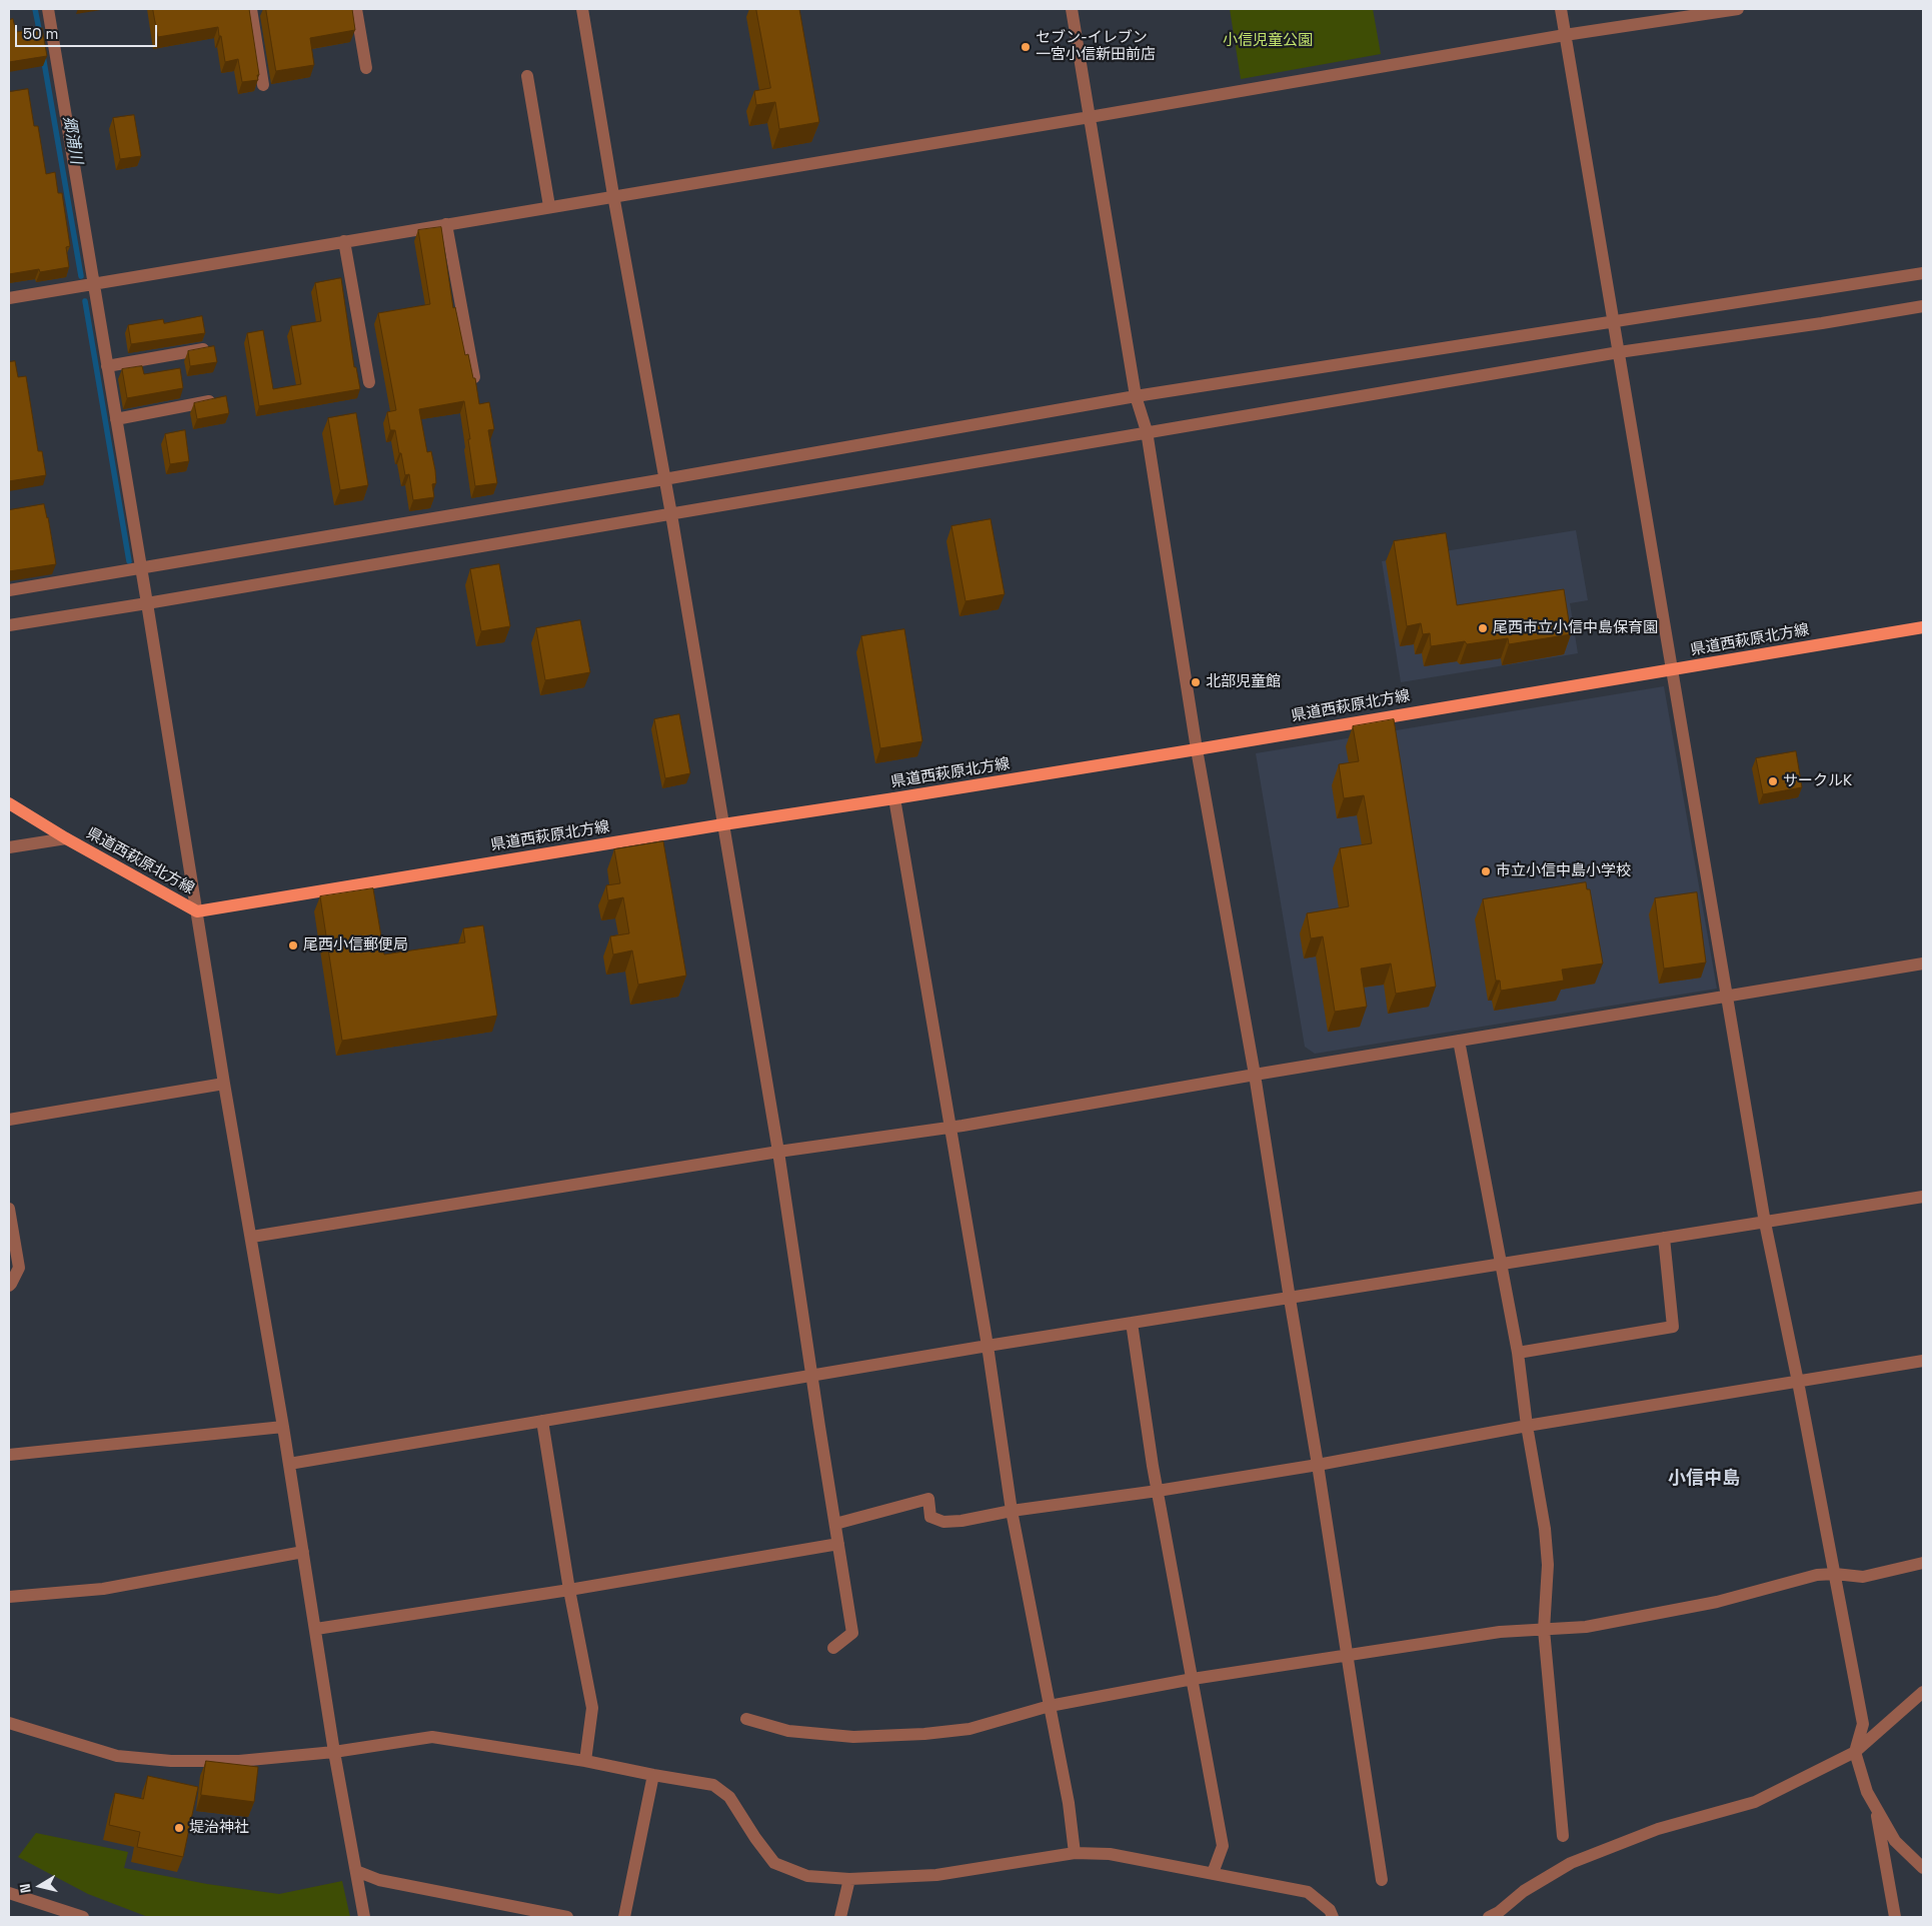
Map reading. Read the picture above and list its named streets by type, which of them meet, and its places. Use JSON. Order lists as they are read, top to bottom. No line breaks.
{"streets":{"main road":["県道西萩原北方線"]},"districts":["小信中島"],"water":["郷浦川"],"parks":["小信児童公園"],"places":["セブン-イレブン 一宮小信新田前店","尾西市立小信中島保育園","北部児童館","サークルK","市立小信中島小学校","尾西小信郵便局","堤治神社"],"scale_bar":"50 m","north":"left"}
